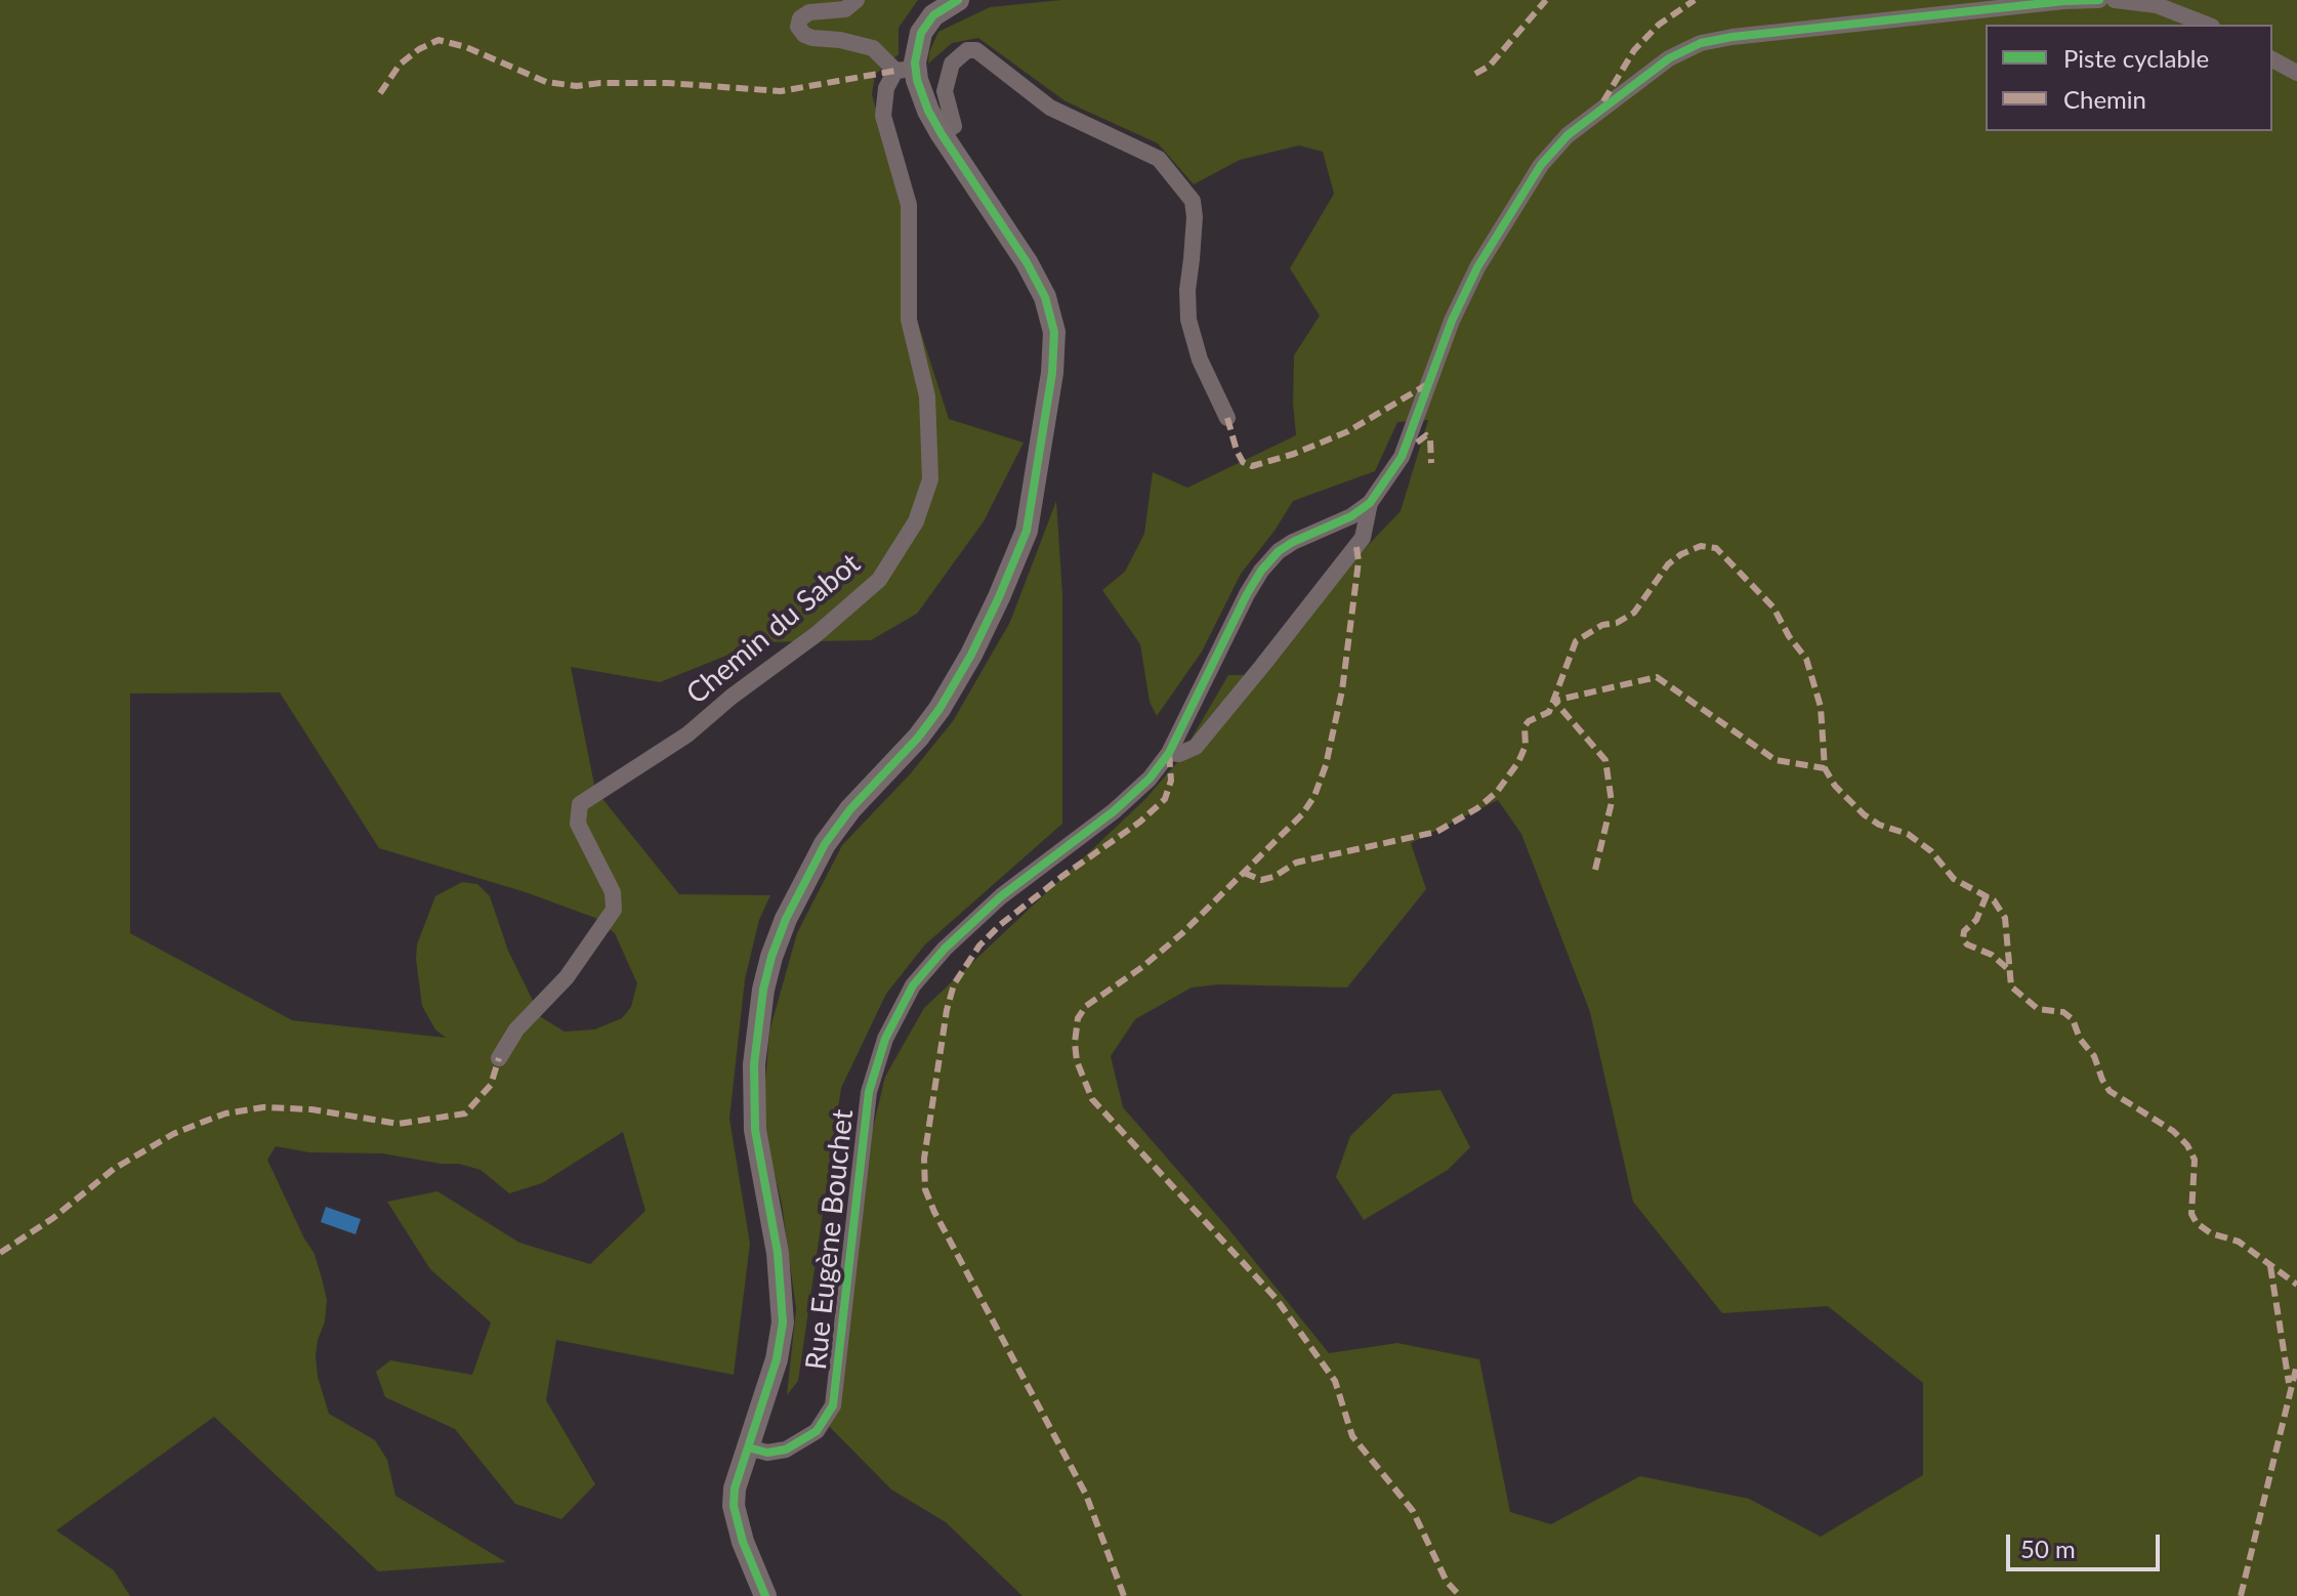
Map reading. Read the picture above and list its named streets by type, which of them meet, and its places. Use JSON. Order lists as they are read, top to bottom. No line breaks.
{"streets":{"street":["Chemin du Sabot","Rue Eugène Bouchet"]},"legend":["Piste cyclable","Chemin"],"scale_bar":"50 m"}
